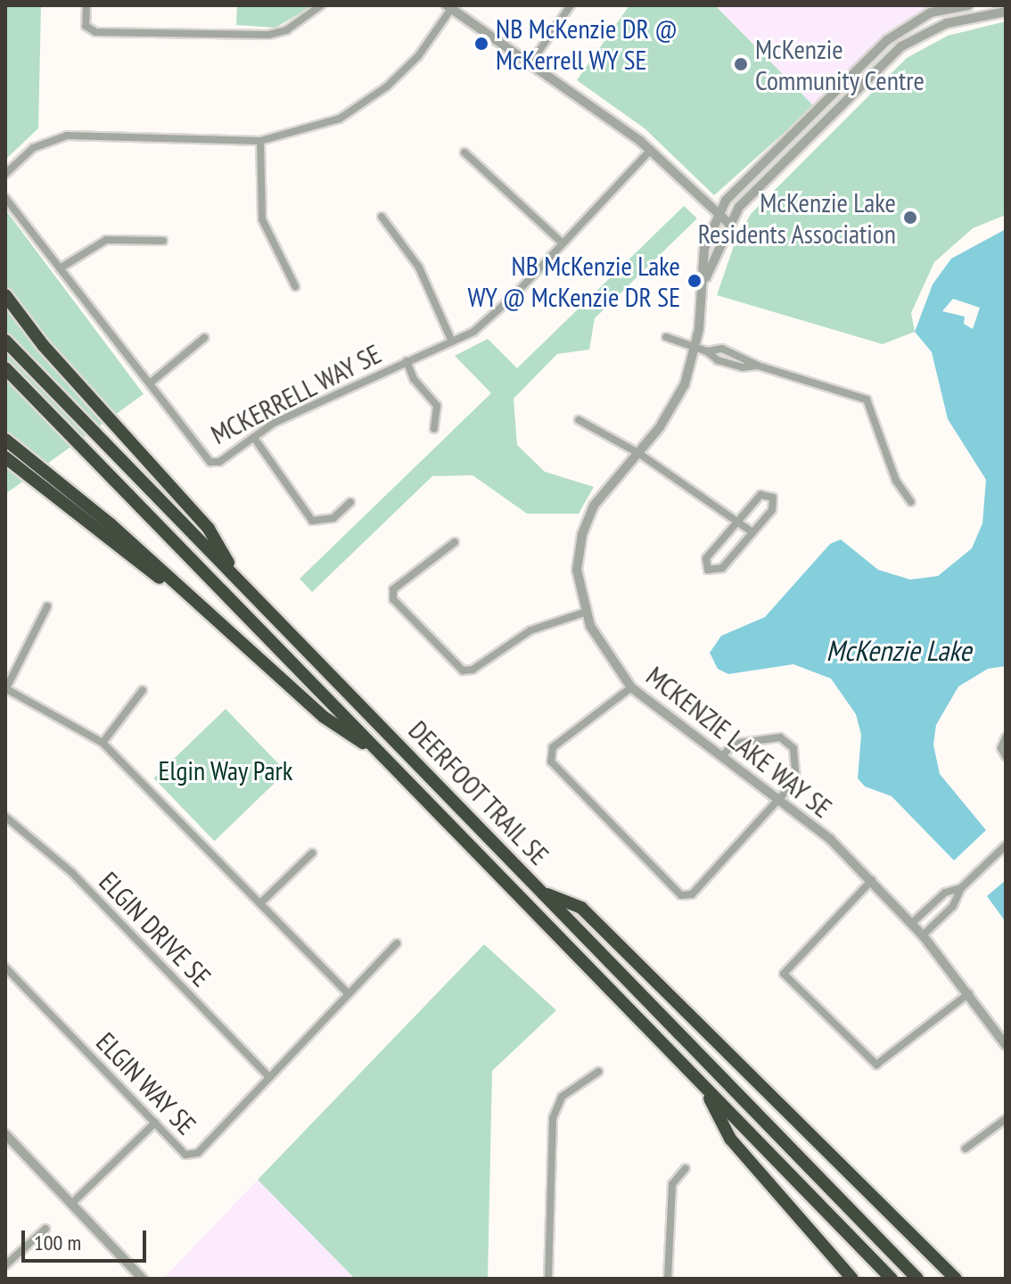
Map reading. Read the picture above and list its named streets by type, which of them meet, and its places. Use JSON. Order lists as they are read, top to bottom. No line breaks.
{"streets":{"highway":["DEERFOOT TRAIL SE"],"street":["MCKERRELL WAY SE","MCKENZIE LAKE WAY SE","ELGIN DRIVE SE","ELGIN WAY SE"]},"crossings":[["ELGIN DRIVE SE","ELGIN WAY SE"]],"water":["McKenzie Lake"],"parks":["Elgin Way Park"],"places":["NB McKenzie DR @ McKerrell WY SE","McKenzie Community Centre","McKenzie Lake Residents Association","NB McKenzie Lake WY @ McKenzie DR SE"],"scale_bar":"100 m"}
